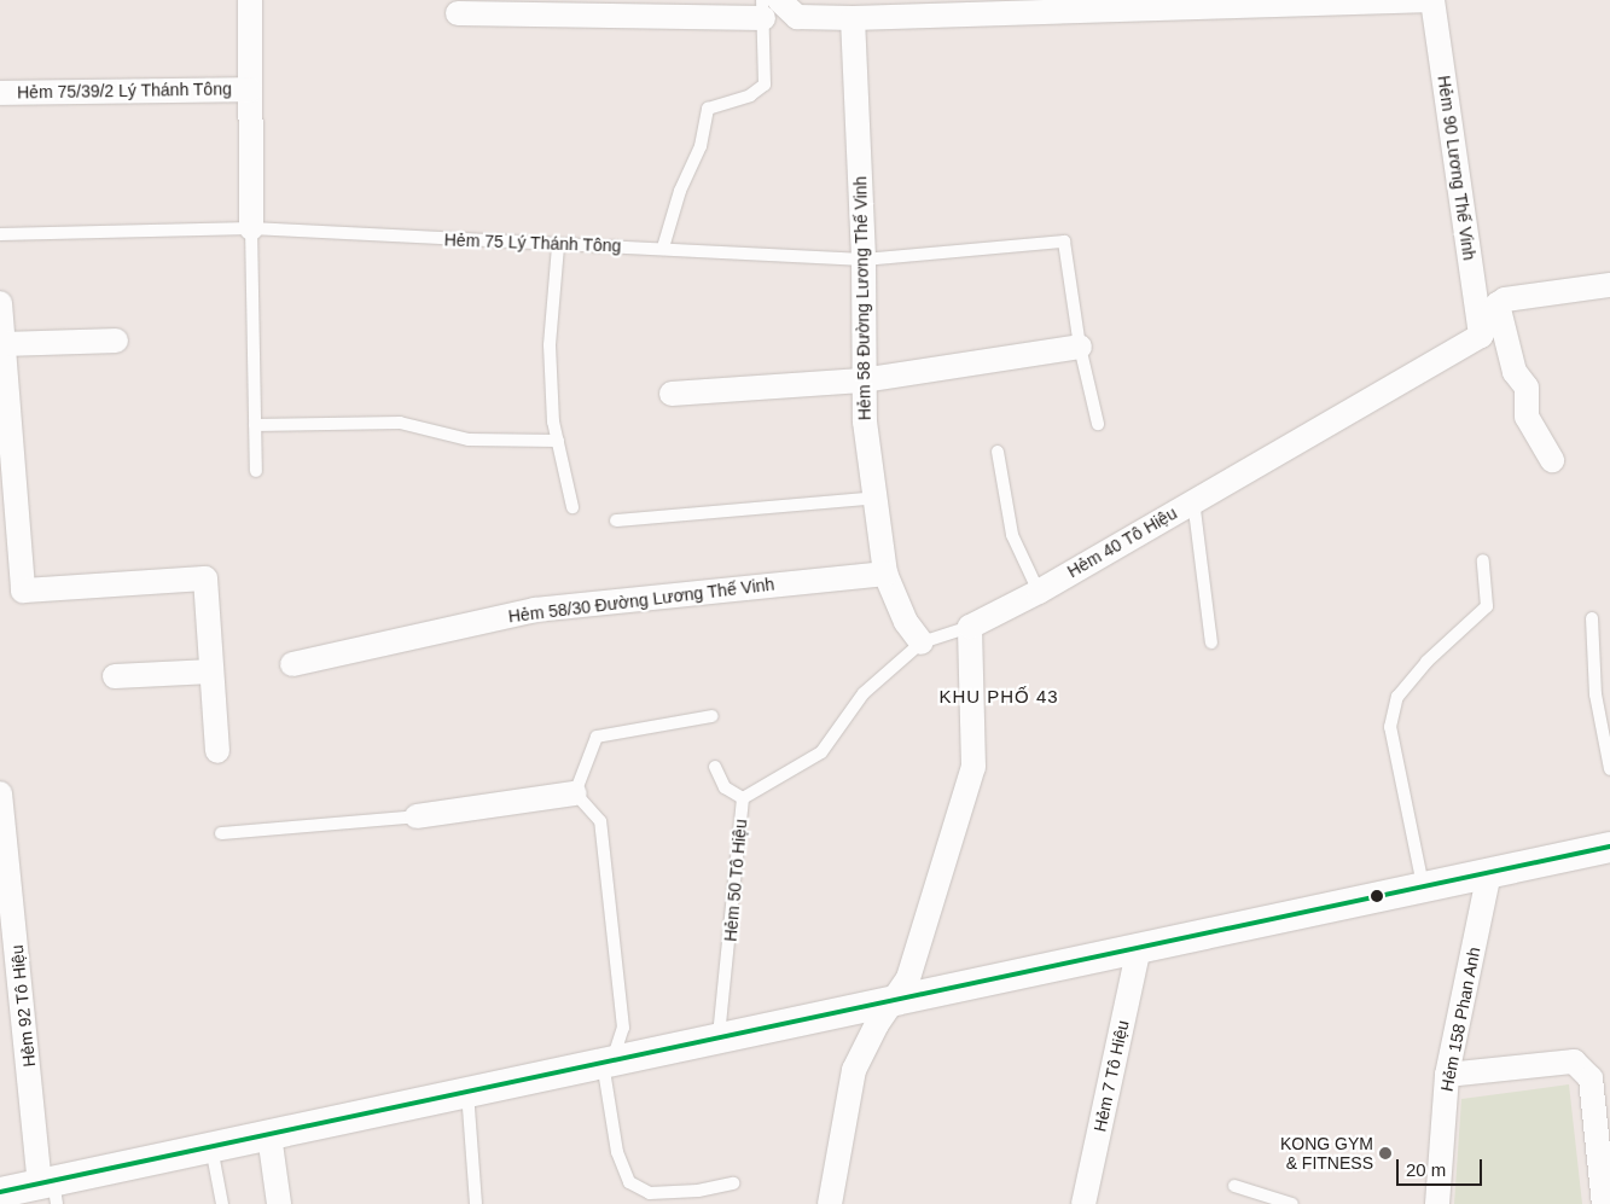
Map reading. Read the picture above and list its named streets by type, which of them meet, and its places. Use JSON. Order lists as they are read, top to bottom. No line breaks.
{"streets":{"street":["Hẻm 75/39/2 Lý Thánh Tông","Hẻm 90 Lương Thế Vinh","Hẻm 58 Đường Lương Thế Vinh","Hẻm 40 Tô Hiệu","Hẻm 58/30 Đường Lương Thế Vinh","Hẻm 92 Tô Hiệu","Hẻm 158 Phan Anh","Hẻm 7 Tô Hiệu"],"lane":["Hẻm 75 Lý Thánh Tông","Hẻm 50 Tô Hiệu"]},"crossings":[["Hẻm 90 Lương Thế Vinh","Hẻm 40 Tô Hiệu"],["Hẻm 75 Lý Thánh Tông","Hẻm 58 Đường Lương Thế Vinh"],["Hẻm 58 Đường Lương Thế Vinh","Hẻm 58/30 Đường Lương Thế Vinh"],["Hẻm 58 Đường Lương Thế Vinh","Hẻm 50 Tô Hiệu"],["Hẻm 40 Tô Hiệu","Hẻm 50 Tô Hiệu"]],"districts":["KHU PHỐ 43"],"places":["KONG GYM & FITNESS"],"scale_bar":"20 m"}
